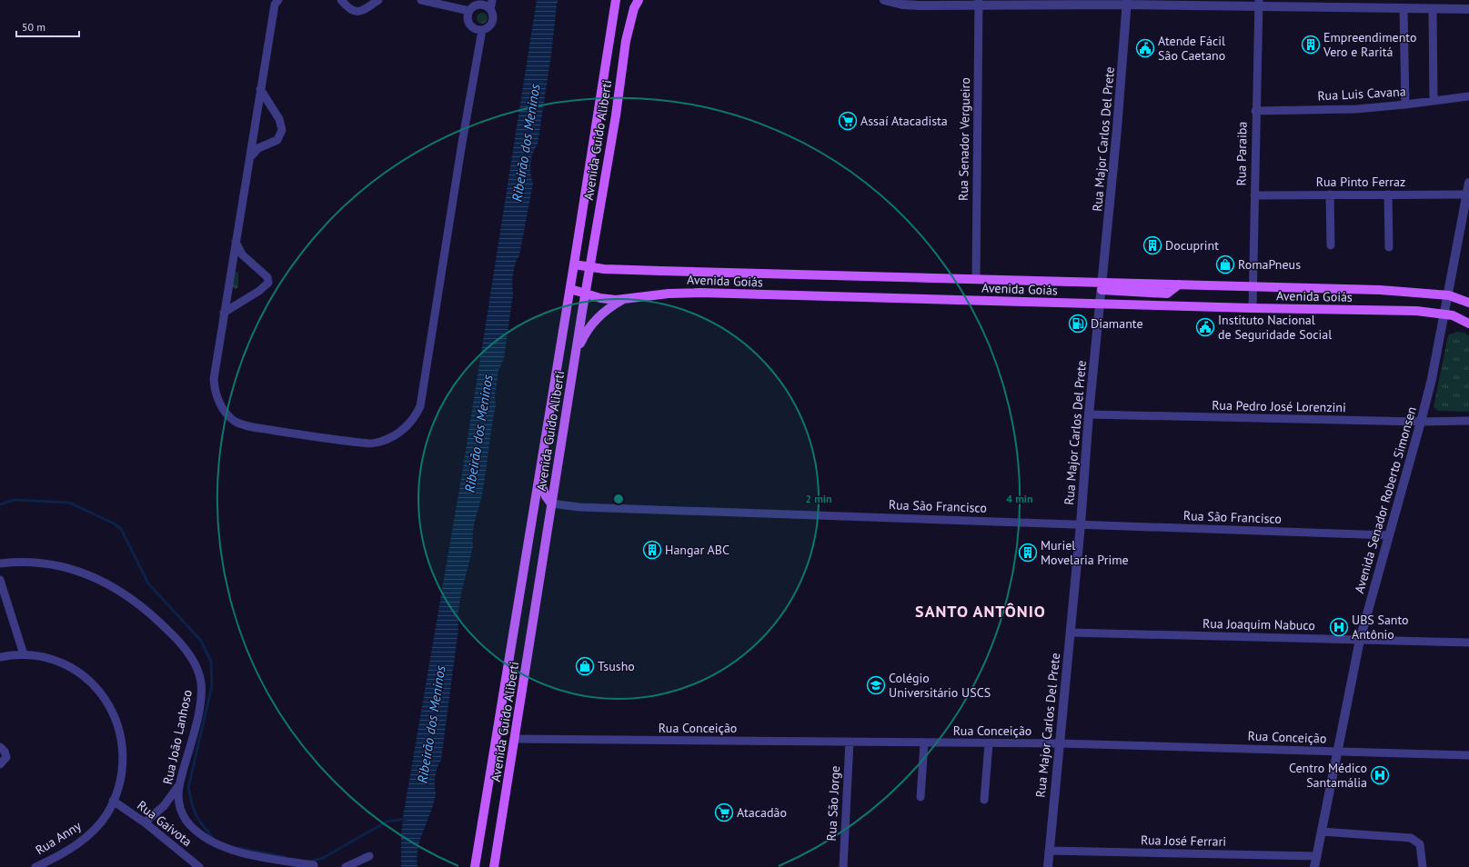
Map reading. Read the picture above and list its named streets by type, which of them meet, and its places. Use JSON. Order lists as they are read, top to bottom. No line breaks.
{"streets":{"main road":["Avenida Guido Aliberti","Avenida Goiás"],"street":["Rua Luis Cavana","Rua Senador Vergueiro","Rua Major Carlos Del Prete","Rua Paraiba","Rua Pinto Ferraz","Rua Pedro José Lorenzini","Avenida Senador Roberto Simonsen","Rua São Francisco","Rua Joaquim Nabuco","Rua Conceição","Rua João Lanhoso","Rua São Jorge","Rua Gaivota","Rua Anny","Rua José Ferrari"]},"crossings":[["Rua Luis Cavana","Rua Paraiba"],["Rua Senador Vergueiro","Avenida Goiás"],["Rua Major Carlos Del Prete","Avenida Goiás"],["Rua Major Carlos Del Prete","Rua Pedro José Lorenzini"],["Rua Major Carlos Del Prete","Rua São Francisco"],["Rua Major Carlos Del Prete","Rua Joaquim Nabuco"],["Rua Major Carlos Del Prete","Rua Conceição"],["Rua Major Carlos Del Prete","Rua José Ferrari"],["Avenida Guido Aliberti","Avenida Goiás"],["Avenida Guido Aliberti","Rua São Francisco"],["Avenida Guido Aliberti","Rua Conceição"],["Rua Paraiba","Rua Pinto Ferraz"],["Rua Paraiba","Avenida Goiás"],["Rua Pinto Ferraz","Avenida Senador Roberto Simonsen"],["Avenida Goiás","Avenida Senador Roberto Simonsen"],["Rua Pedro José Lorenzini","Avenida Senador Roberto Simonsen"],["Avenida Senador Roberto Simonsen","Rua São Francisco"],["Avenida Senador Roberto Simonsen","Rua Joaquim Nabuco"],["Avenida Senador Roberto Simonsen","Rua Conceição"],["Avenida Senador Roberto Simonsen","Rua José Ferrari"],["Rua Conceição","Rua São Jorge"],["Rua Gaivota","Rua Anny"]],"districts":["SANTO ANTÔNIO"],"water":["Ribeirão dos Meninos"],"places":{"building":["Empreendimento Vero e Raritá","Docuprint","Hangar ABC","Muriel Movelaria Prime"],"public building":["Atende Fácil São Caetano","Instituto Nacional de Seguridade Social"],"supermarket":["Assaí Atacadista","Atacadão"],"shop":["RomaPneus","Tsusho"],"fuel station":["Diamante"],"hospital":["UBS Santo Antônio","Centro Médico Santamália"],"school or university":["Colégio Universitário USCS"]},"scale_bar":"50 m","rings":["2 min","4 min"]}
